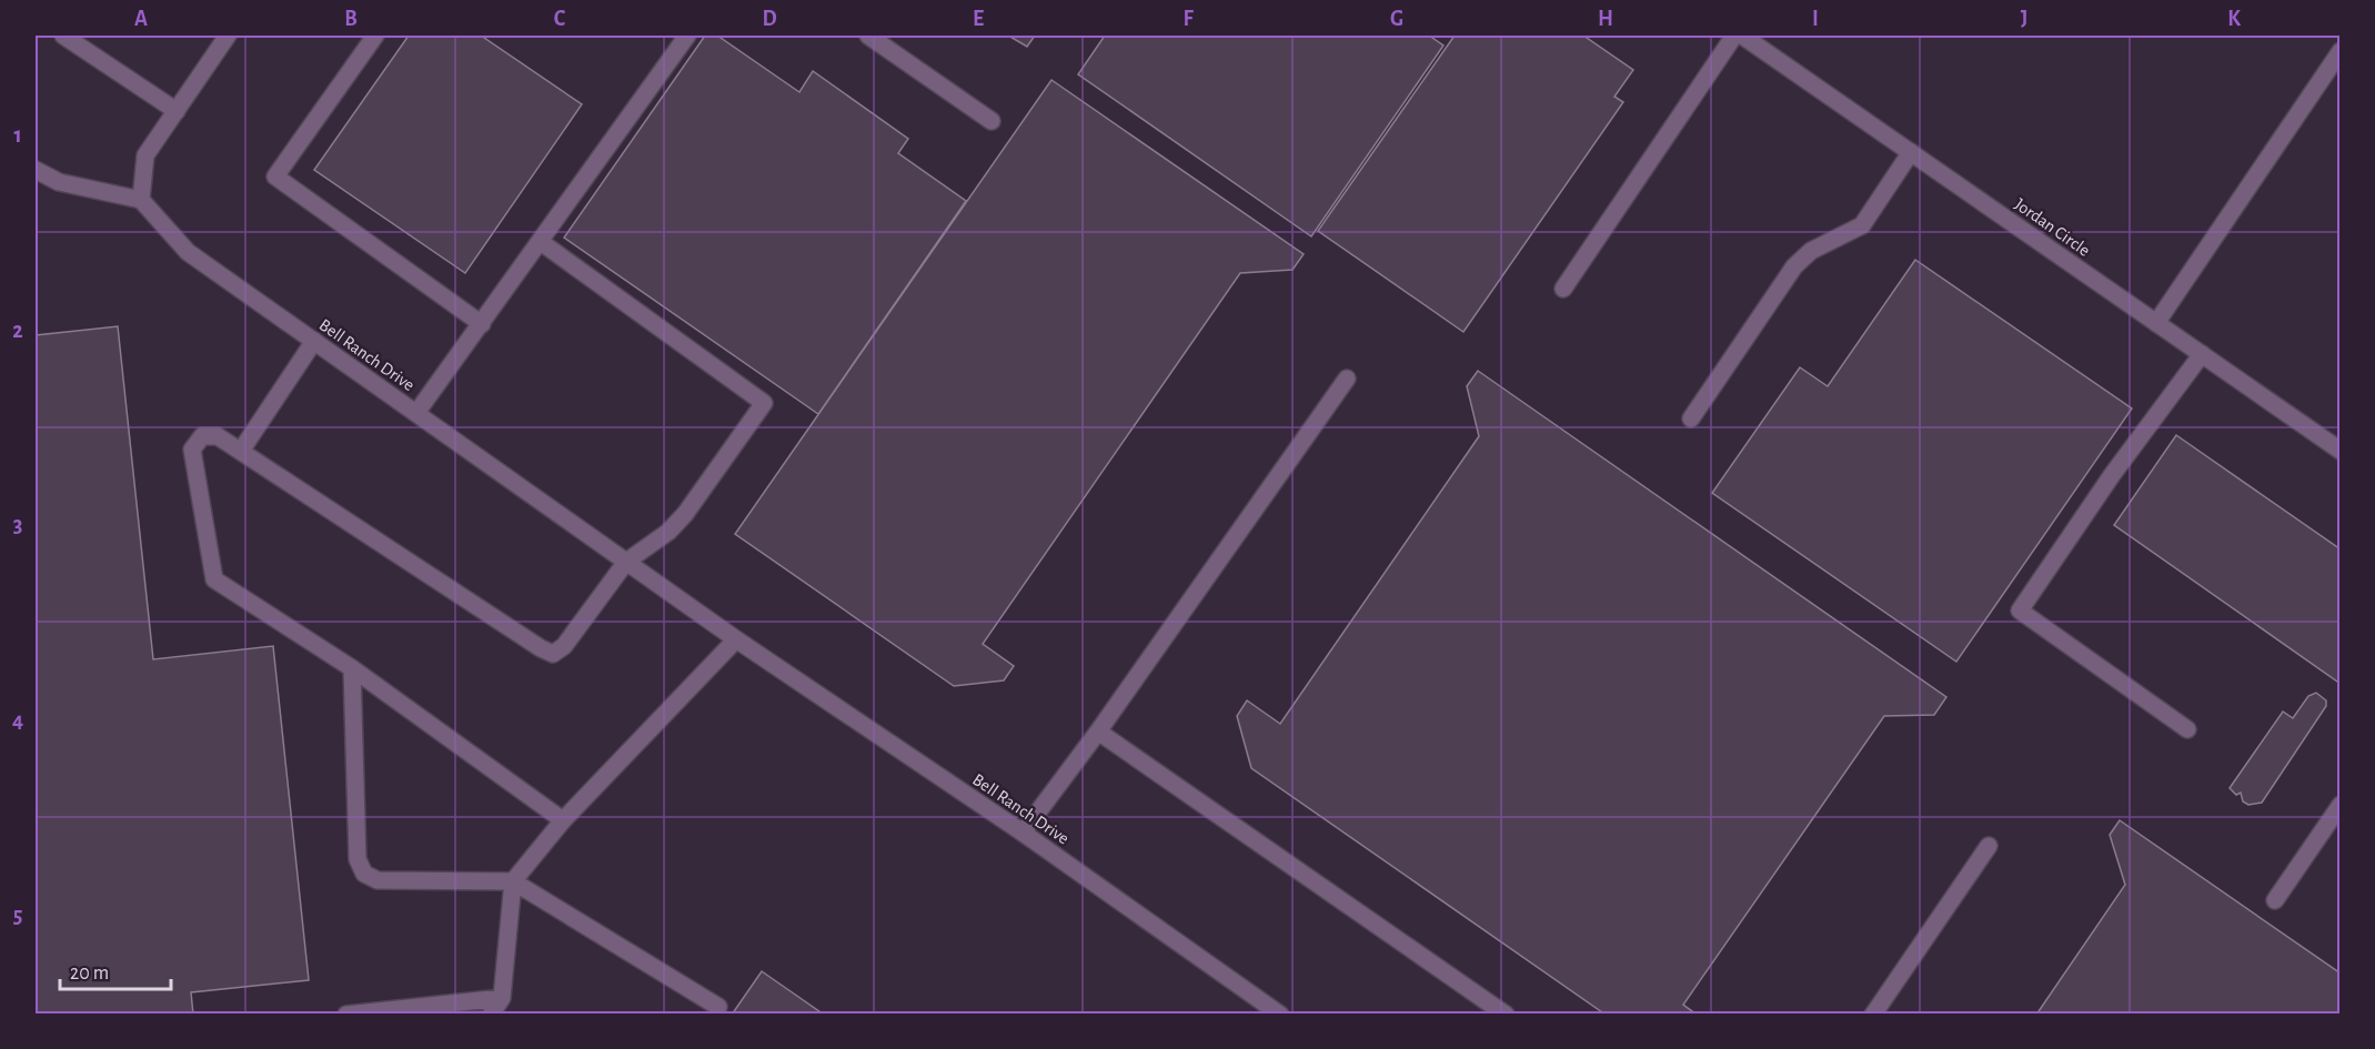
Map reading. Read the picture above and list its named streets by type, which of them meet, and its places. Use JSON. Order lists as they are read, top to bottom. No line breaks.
{"streets":{"street":["Jordan Circle","Bell Ranch Drive"]},"scale_bar":"20 m","grid":{"columns":["A","B","C","D","E","F","G","H","I","J","K"],"rows":["1","2","3","4","5"]}}
